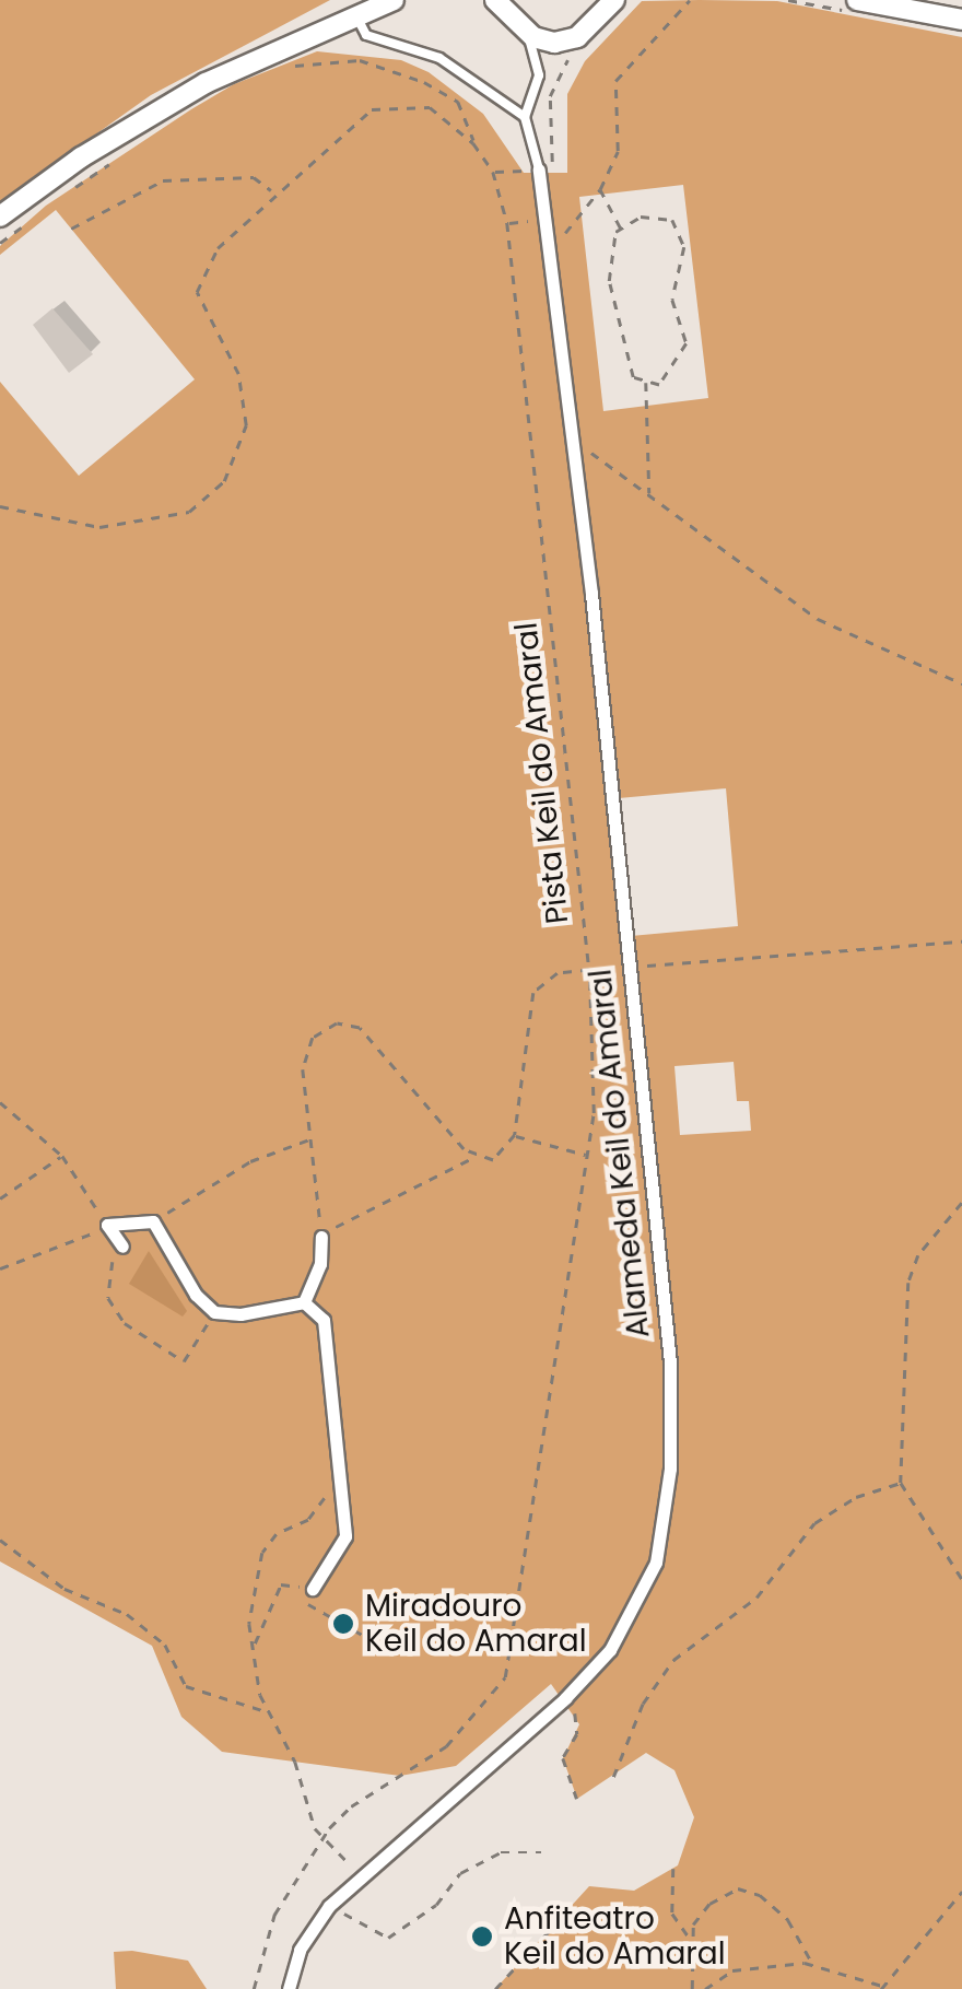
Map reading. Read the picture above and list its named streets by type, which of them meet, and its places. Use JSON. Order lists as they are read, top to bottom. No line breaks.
{"streets":{"street":["Alameda Keil do Amaral"],"path":["Pista Keil do Amaral"]},"places":["Miradouro Keil do Amaral","Anfiteatro Keil do Amaral"]}
